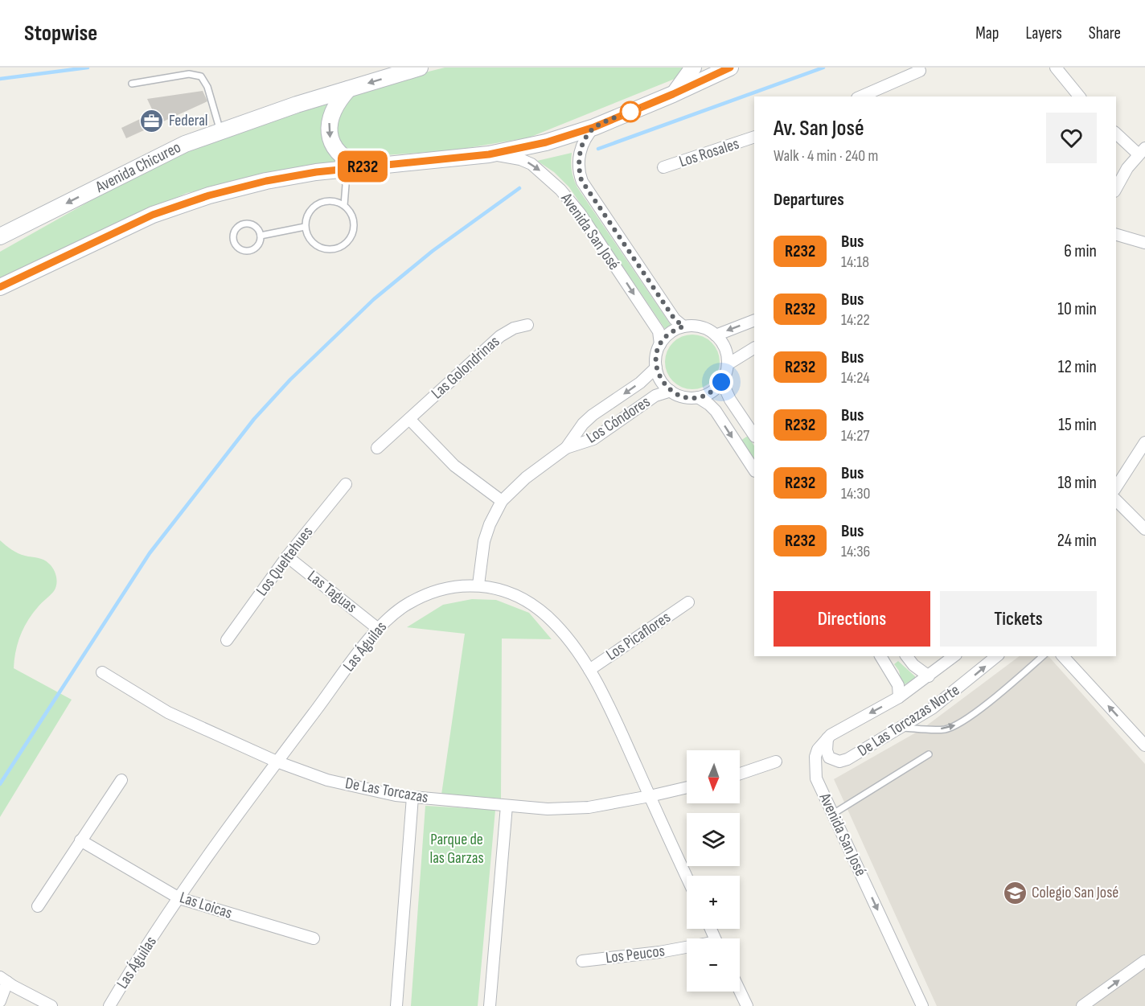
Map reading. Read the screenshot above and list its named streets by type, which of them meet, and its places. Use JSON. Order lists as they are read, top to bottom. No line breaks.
{"streets":{"main road":["Avenida Chicureo"],"street":["Los Rosales","Avenida San José","Las Golondrinas","Los Cóndores","Los Queltehues","Las Taguas","Los Picaflores","Las Águilas","De Las Torcazas Norte","De Las Torcazas","Las Loicas","Los Peucos"]},"crossings":[["Avenida San José","Los Cóndores"],["Avenida San José","De Las Torcazas Norte"],["Los Cóndores","Las Águilas"],["Los Queltehues","Las Taguas"],["Las Taguas","Las Águilas"],["Los Picaflores","Las Águilas"],["Las Águilas","De Las Torcazas"],["Las Águilas","Las Loicas"]],"one_way":["De Las Torcazas Norte"],"parks":["Parque de las Garzas"],"places":{"office":["Federal"],"school or university":["Colegio San José"]},"lines":["bus line R232"],"north":"bottom","page":{"header":"Stopwise","nav":["Map","Layers","Share"],"on_map":"R232","heading":[["Av. San José","Walk · 4 min · 240 m"],"Departures"],"list":[{"mark":"R232","name":"Bus","note":"14:18","value":"6 min"},{"mark":"R232","name":"Bus","note":"14:22","value":"10 min"},{"mark":"R232","name":"Bus","note":"14:24","value":"12 min"},{"mark":"R232","name":"Bus","note":"14:27","value":"15 min"},{"mark":"R232","name":"Bus","note":"14:30","value":"18 min"},{"mark":"R232","name":"Bus","note":"14:36","value":"24 min"}],"buttons":["Directions","Tickets"],"map_buttons":["+","−"]}}
